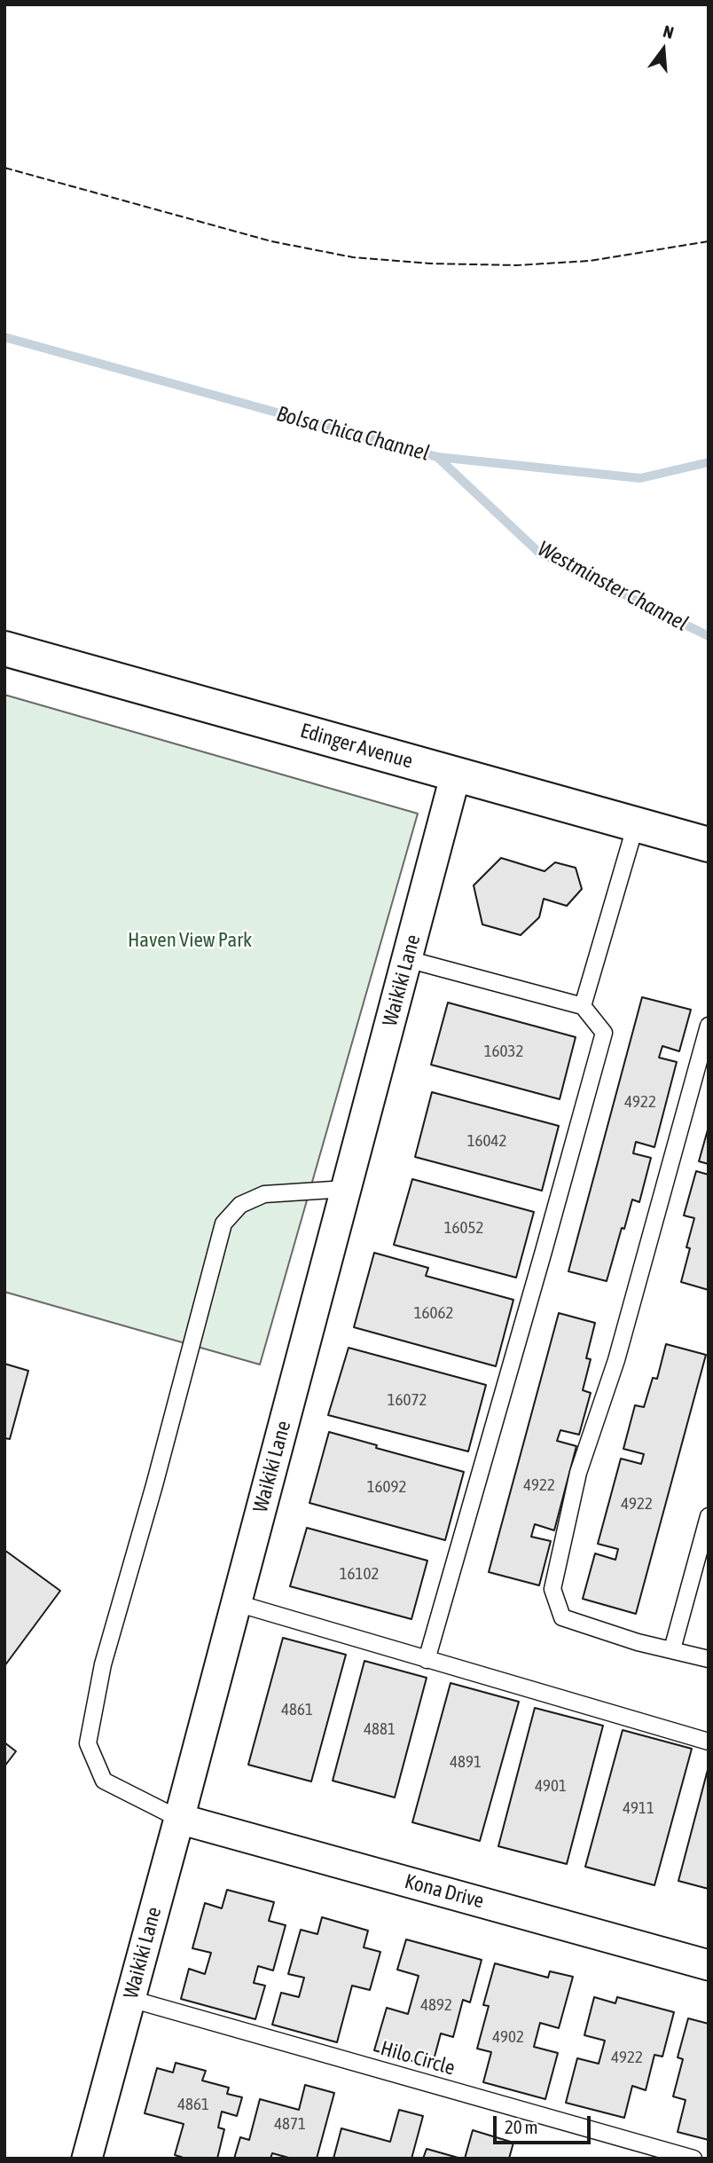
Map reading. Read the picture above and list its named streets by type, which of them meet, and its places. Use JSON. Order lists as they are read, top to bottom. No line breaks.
{"streets":{"main road":["Edinger Avenue"],"street":["Waikiki Lane","Kona Drive"],"lane":["Hilo Circle"]},"crossings":[["Edinger Avenue","Waikiki Lane"],["Waikiki Lane","Kona Drive"],["Waikiki Lane","Hilo Circle"]],"water":["Bolsa Chica Channel","Westminster Channel"],"parks":["Haven View Park"],"house_numbers":["16032","4922","16042","16052","16062","16072","4922","16092","4922","16102","4861","4881","4891","4901","4911","4892","4902","4922","4861","4871"],"scale_bar":"20 m","north":"top"}
